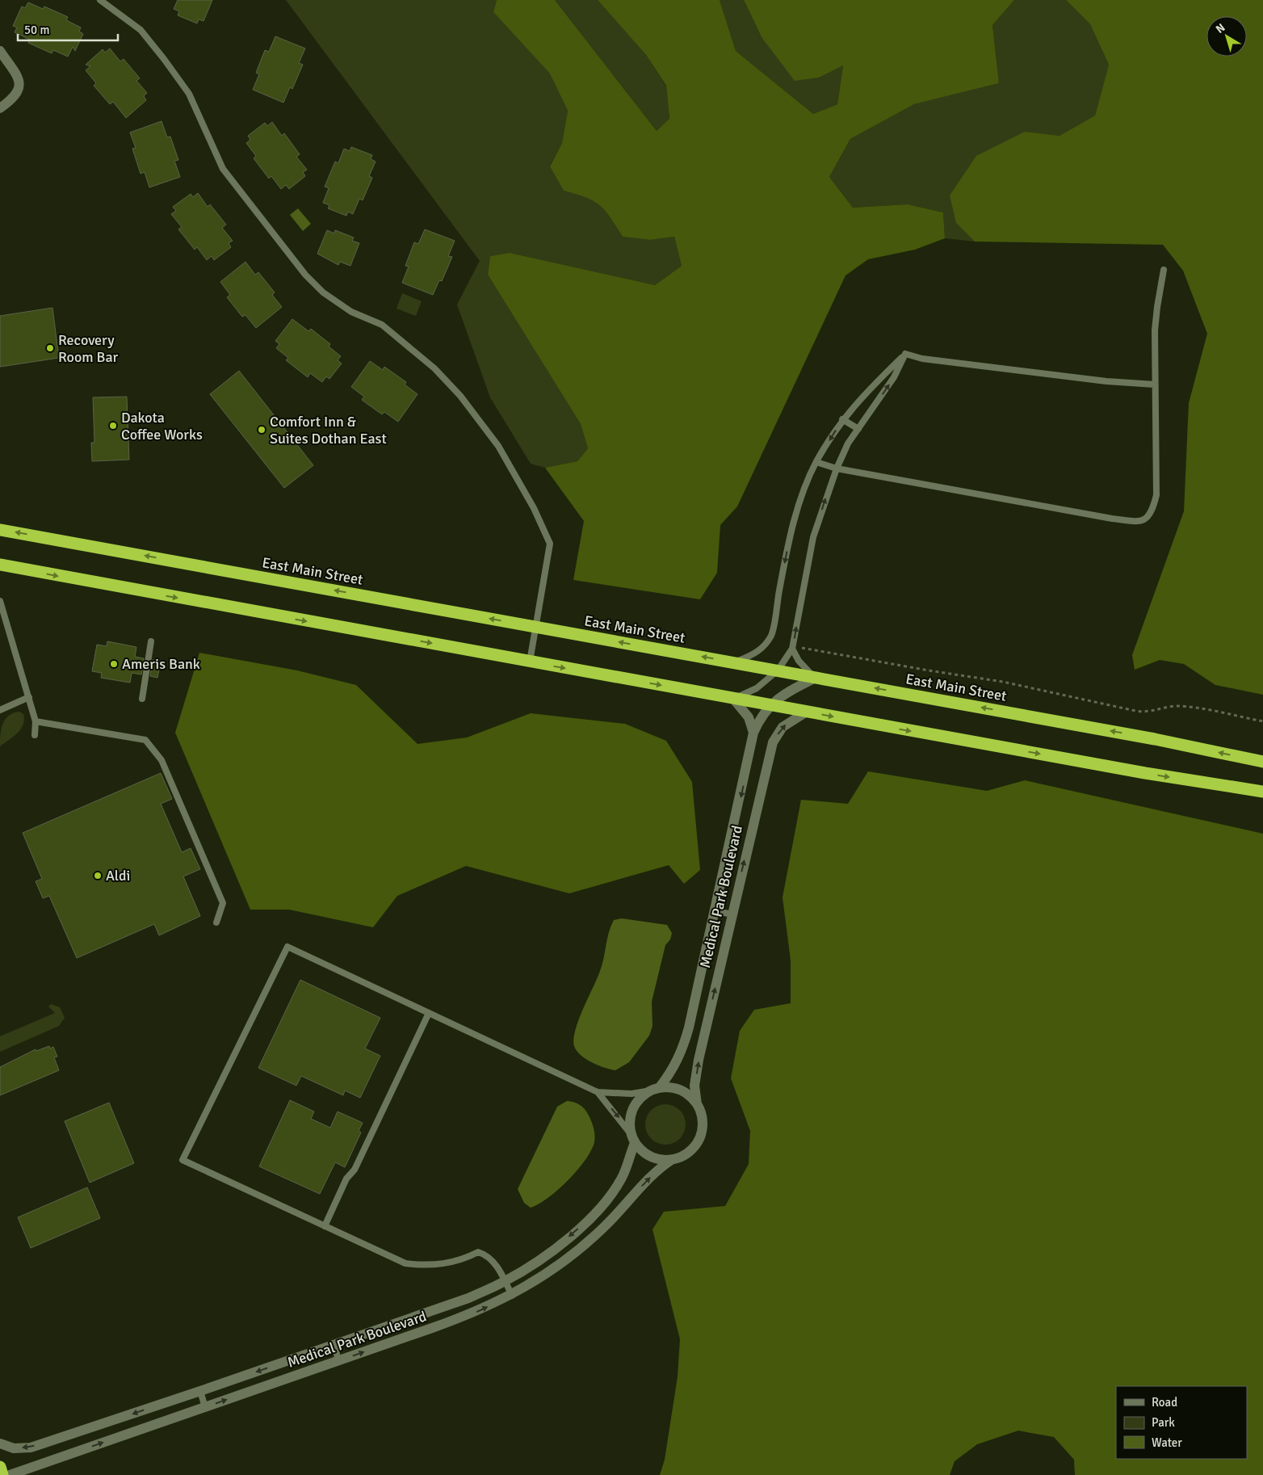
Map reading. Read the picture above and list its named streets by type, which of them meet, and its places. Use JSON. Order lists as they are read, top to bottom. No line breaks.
{"streets":{"highway":["East Main Street"],"street":["Medical Park Boulevard"]},"crossings":[["East Main Street","Medical Park Boulevard"]],"places":["Recovery Room Bar","Dakota Coffee Works","Comfort Inn & Suites Dothan East","Ameris Bank","Aldi"],"legend":["Road","Park","Water"],"scale_bar":"50 m","north":"top left"}
